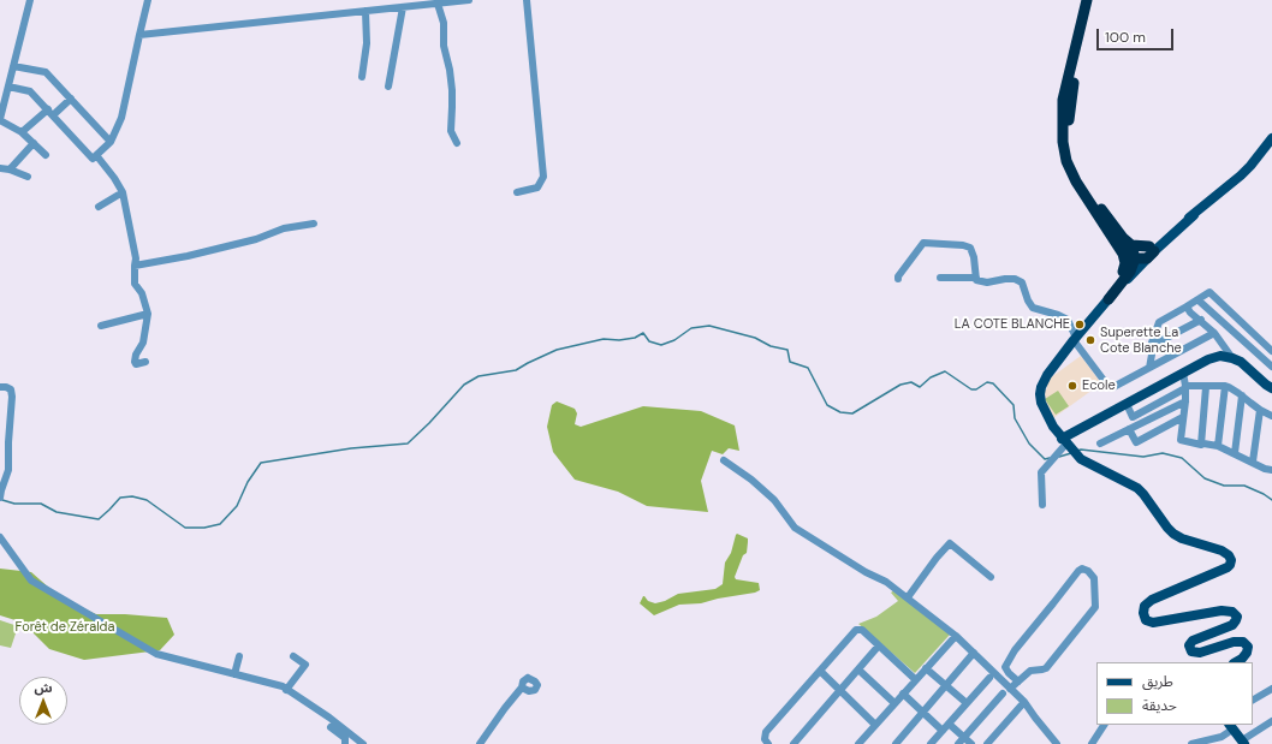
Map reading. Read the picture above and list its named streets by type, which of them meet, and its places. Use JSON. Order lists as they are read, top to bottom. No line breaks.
{"parks":["Forêt de Zéralda"],"places":["LA COTE BLANCHE","Superette La Cote Blanche","Ecole"],"legend":["طريق","حديقة"],"scale_bar":"100 m","north":"top"}
